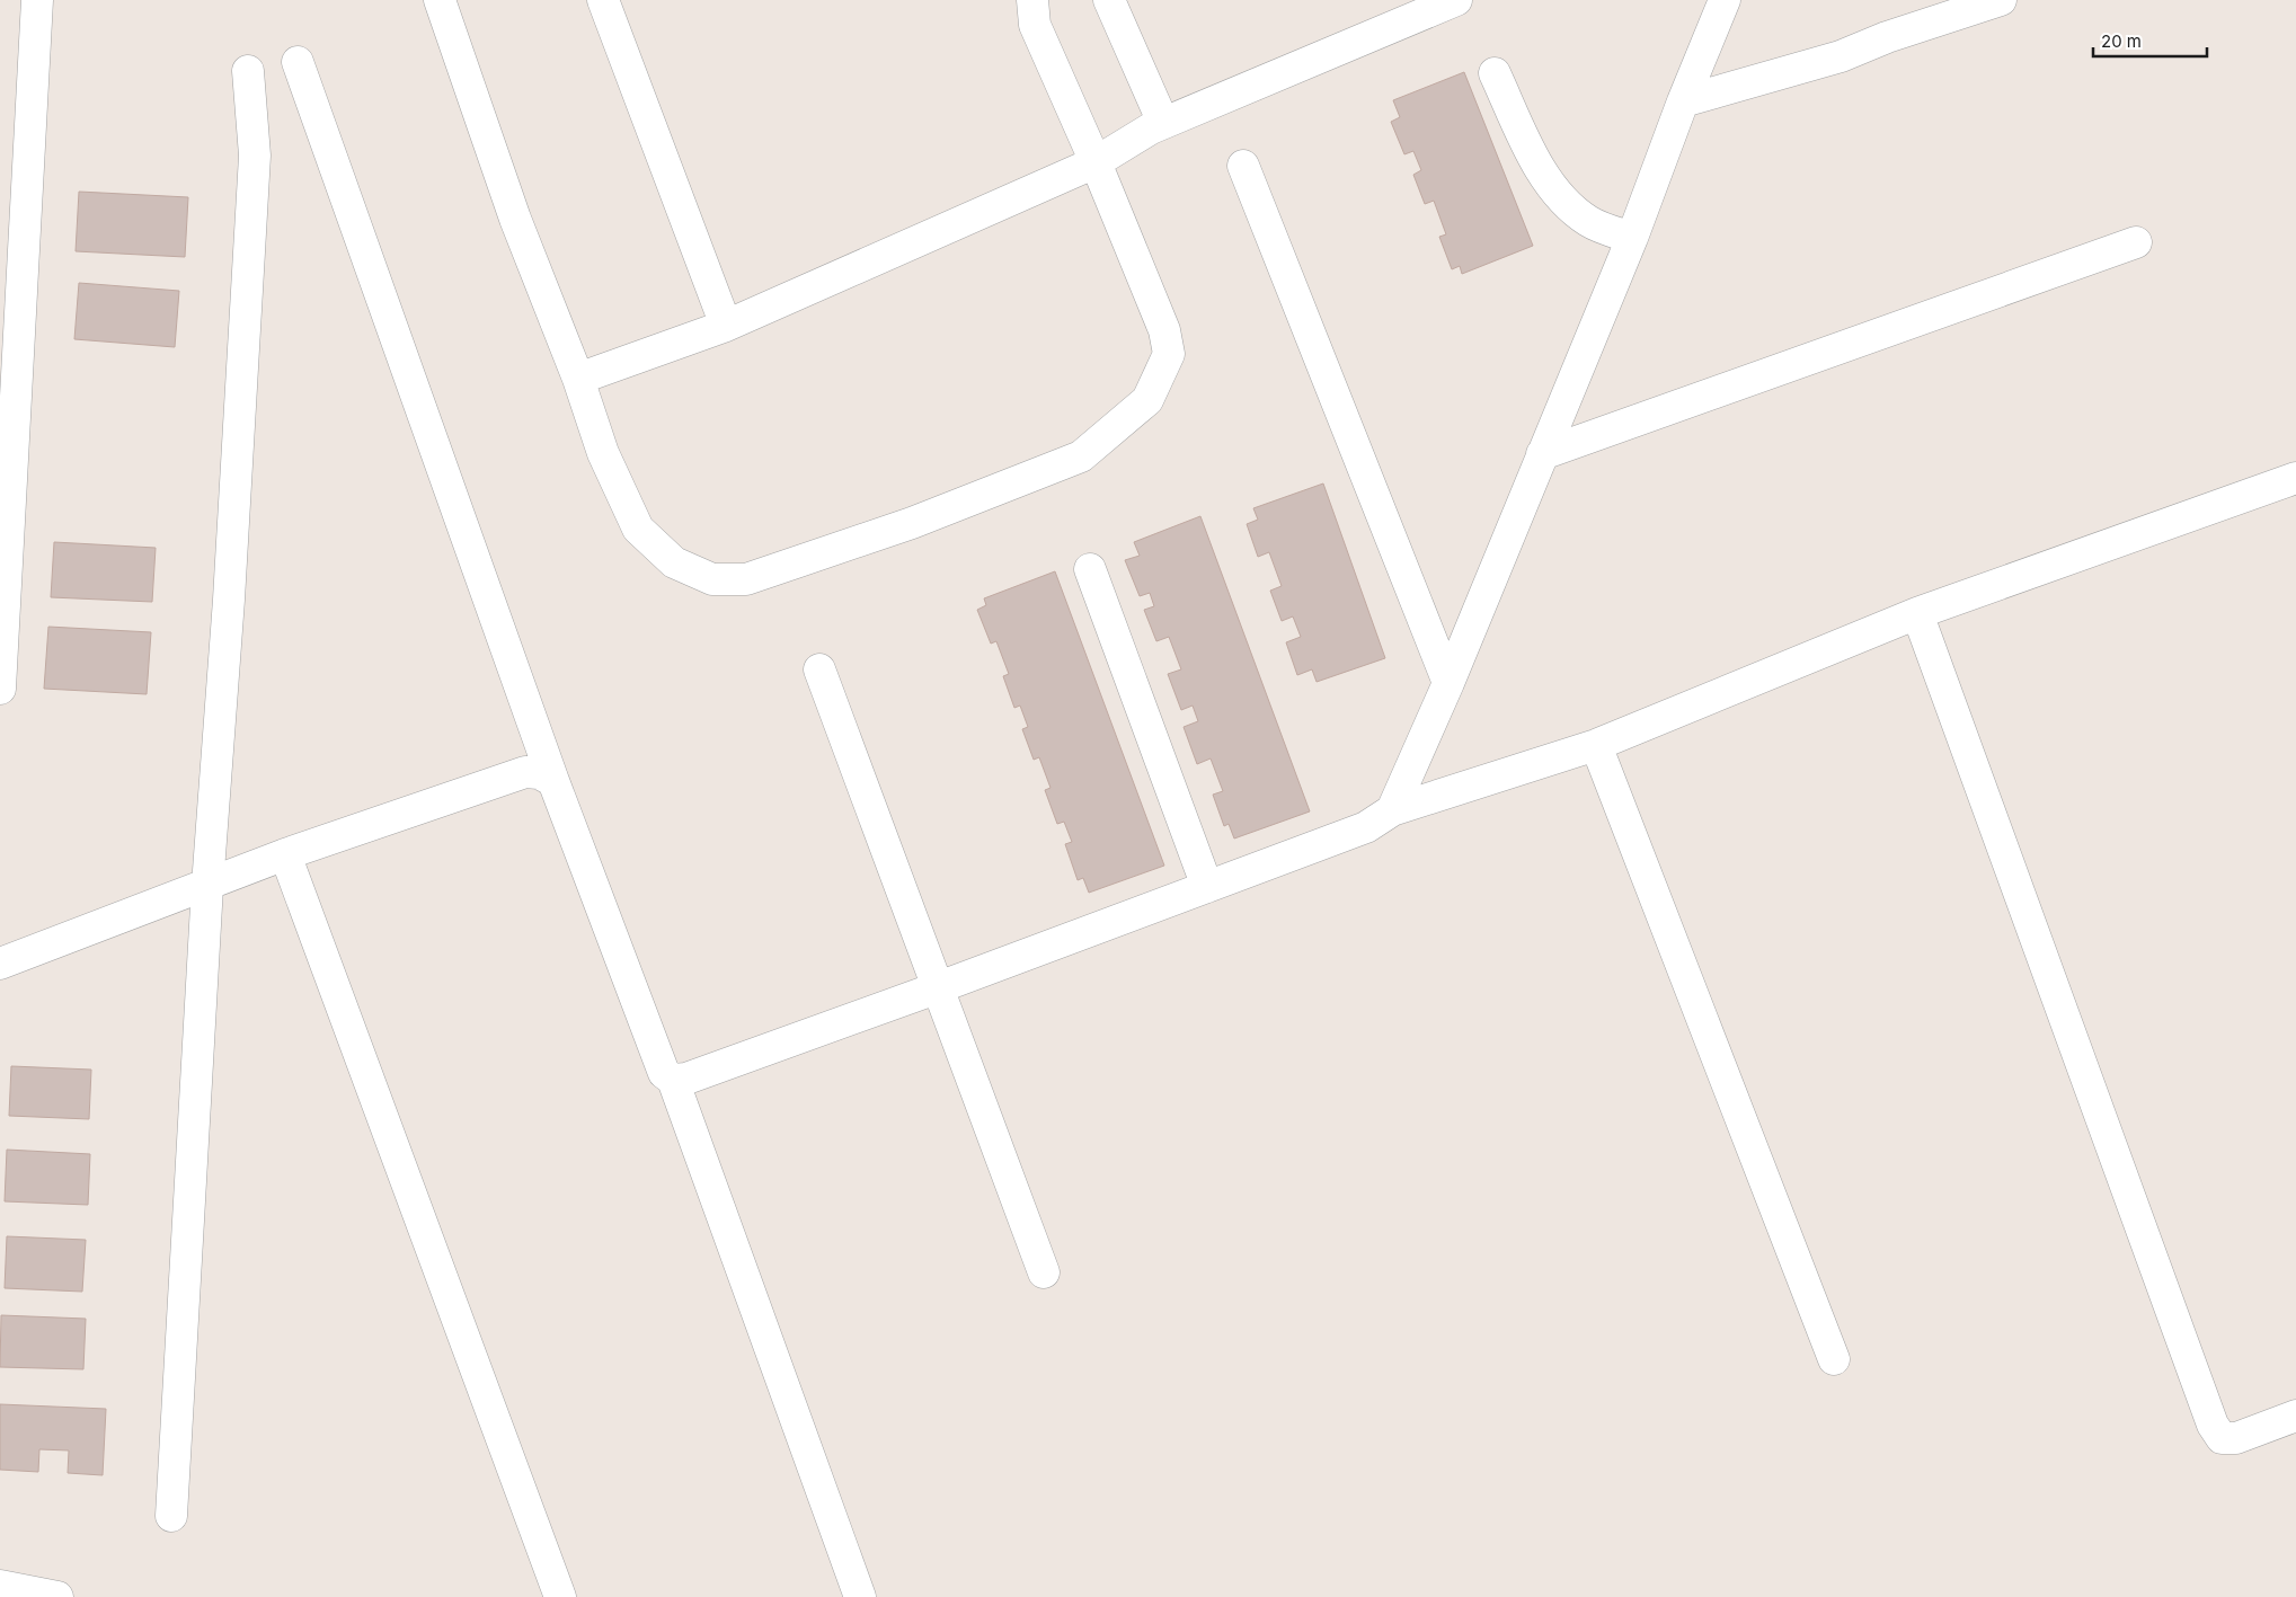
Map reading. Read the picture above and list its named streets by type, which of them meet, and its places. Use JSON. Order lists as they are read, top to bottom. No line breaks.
{"scale_bar":"20 m"}
